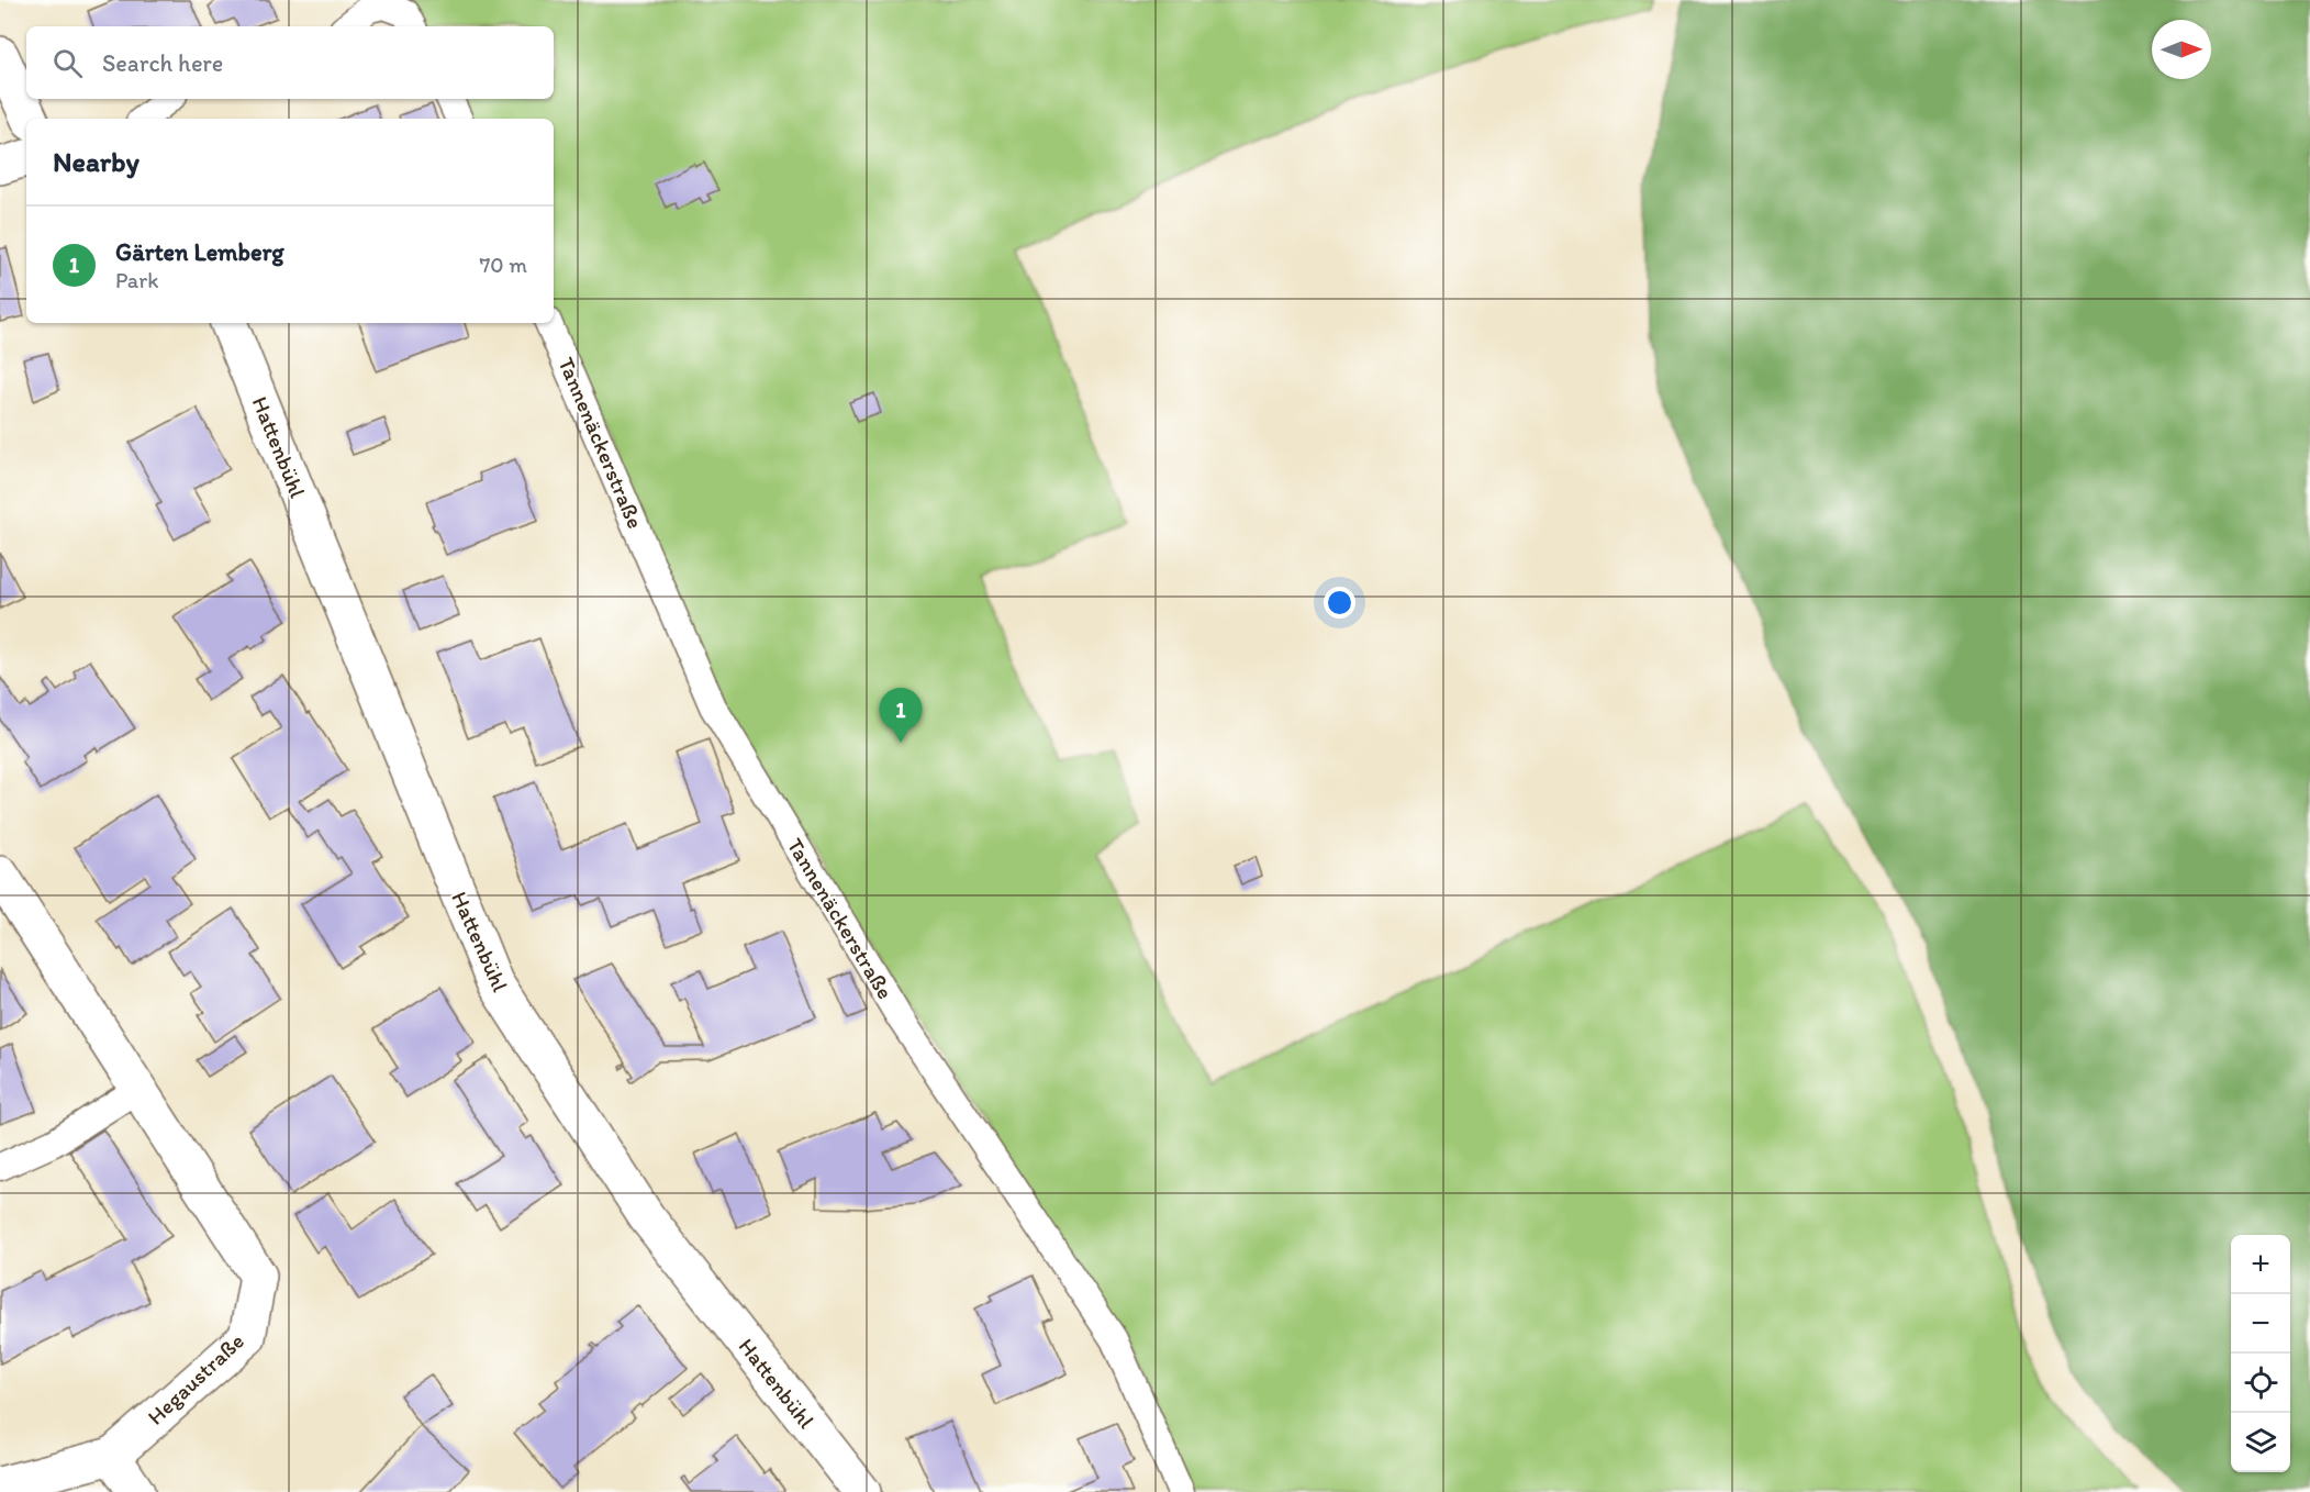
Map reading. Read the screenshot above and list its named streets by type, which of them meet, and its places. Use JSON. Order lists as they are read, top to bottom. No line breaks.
{"streets":{"street":["Hattenbühl","Hegaustraße"],"lane":["Tannenäckerstraße"]},"north":"right","page":{"search":"Search here","heading":"Nearby","list":[{"mark":"1","name":"Gärten Lemberg","note":"Park","value":"70 m"}],"pins":"1","map_buttons":["+","−"]}}
